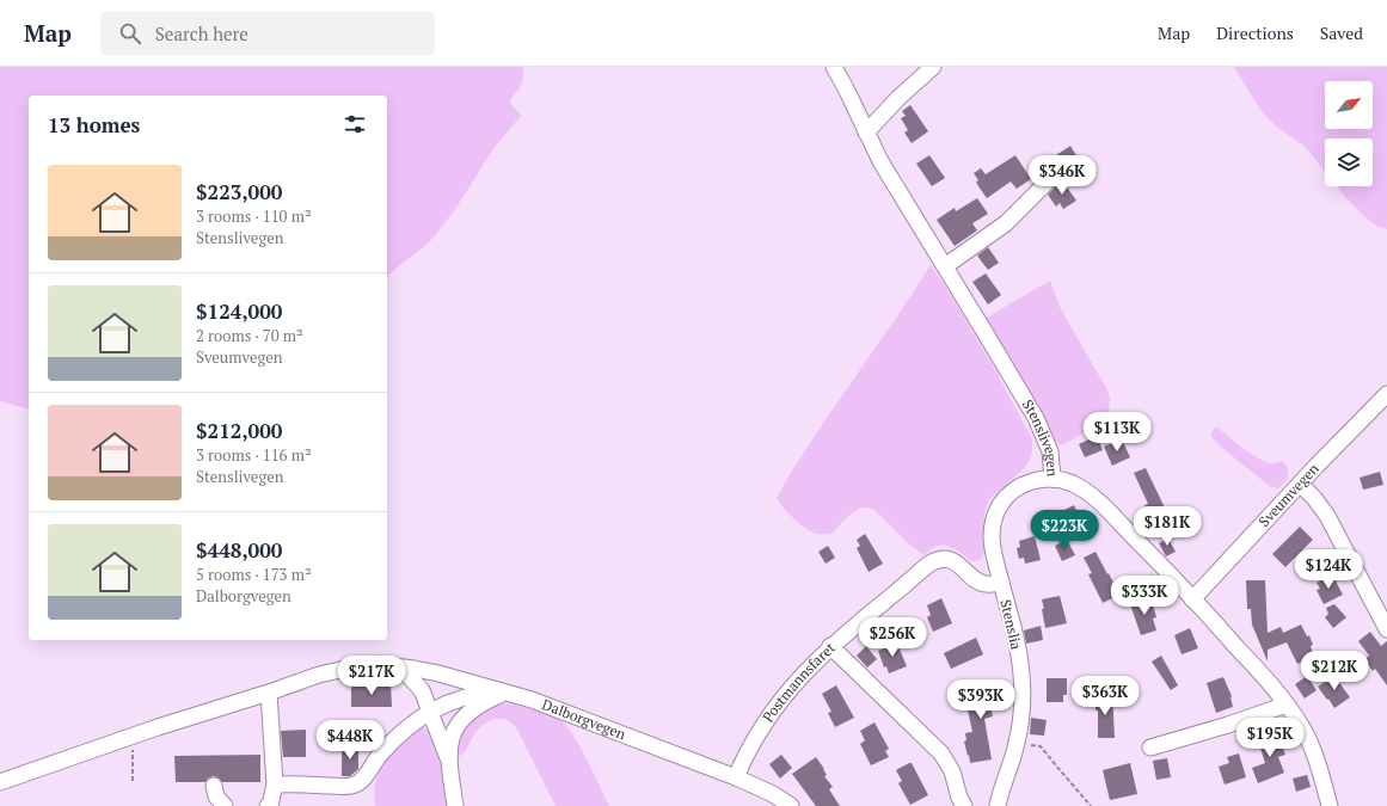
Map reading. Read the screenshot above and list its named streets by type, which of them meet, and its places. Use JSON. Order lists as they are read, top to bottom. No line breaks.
{"streets":{"street":["Stenslivegen","Sveumvegen","Stenslia","Postmannsfaret","Dalborgvegen"]},"crossings":[["Stenslivegen","Sveumvegen"],["Stenslivegen","Stenslia"],["Stenslia","Postmannsfaret"],["Postmannsfaret","Dalborgvegen"]],"north":"top right","page":{"header":"Map","search":"Search here","nav":["Map","Directions","Saved"],"heading":"13 homes","list":[{"name":"$223,000","note":"3 rooms · 110 m² · Stenslivegen"},{"name":"$124,000","note":"2 rooms · 70 m² · Sveumvegen"},{"name":"$212,000","note":"3 rooms · 116 m² · Stenslivegen"},{"name":"$448,000","note":"5 rooms · 173 m² · Dalborgvegen"}],"price":["$346K","$113K","$181K","$223K","$124K","$333K","$256K","$212K","$217K","$363K","$393K","$195K","$448K"]}}
